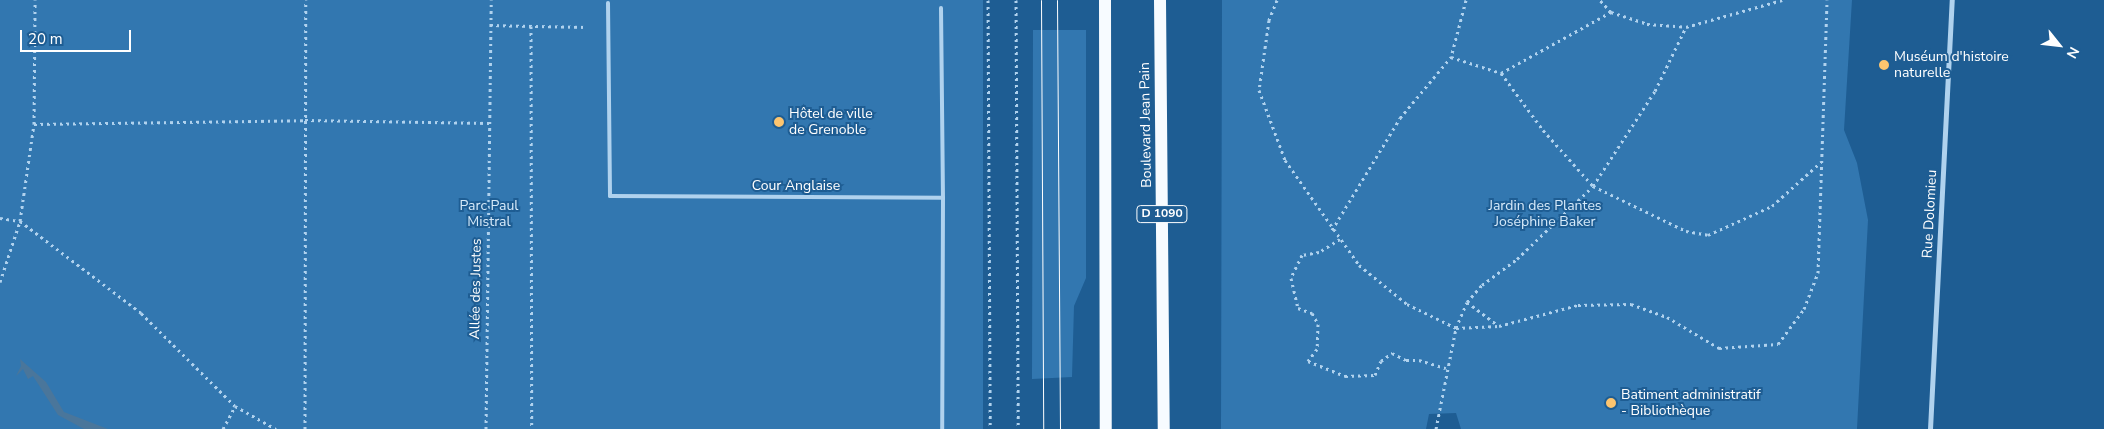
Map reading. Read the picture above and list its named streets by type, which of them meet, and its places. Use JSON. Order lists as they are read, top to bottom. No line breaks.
{"streets":{"main road":["Boulevard Jean Pain","D 1090"],"street":["Rue Dolomieu"],"lane":["Cour Anglaise"],"path":["Allée des Justes"]},"parks":["Parc Paul Mistral","Jardin des Plantes Joséphine Baker"],"places":["Muséum d'histoire naturelle","Hôtel de ville de Grenoble","Batiment administratif - Bibliothèque"],"scale_bar":"20 m","north":"bottom right"}
